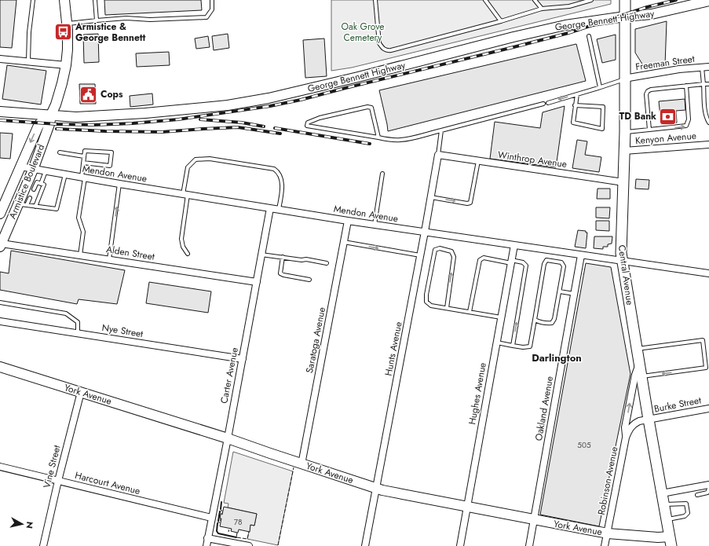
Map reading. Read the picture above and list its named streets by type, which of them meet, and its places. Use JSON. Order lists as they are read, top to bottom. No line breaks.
{"streets":{"main road":["George Bennett Highway","Armistice Boulevard","Central Avenue","York Avenue"],"street":["Freeman Street","Kenyon Avenue","Winthrop Avenue","Mendon Avenue","Alden Street","Nye Street","Saratoga Avenue","Hunts Avenue","Carter Avenue","Hughes Avenue","Burke Street","Oakland Avenue","Vine Street","Robinson Avenue","Harcourt Avenue"]},"crossings":[["George Bennett Highway","Armistice Boulevard"],["George Bennett Highway","Central Avenue"],["Freeman Street","Central Avenue"],["Kenyon Avenue","Central Avenue"],["Winthrop Avenue","Central Avenue"],["Winthrop Avenue","Hunts Avenue"],["Mendon Avenue","Armistice Boulevard"],["Mendon Avenue","Central Avenue"],["Mendon Avenue","Saratoga Avenue"],["Mendon Avenue","Hunts Avenue"],["Mendon Avenue","Carter Avenue"],["Mendon Avenue","Hughes Avenue"],["Mendon Avenue","Oakland Avenue"],["Armistice Boulevard","Alden Street"],["Alden Street","Carter Avenue"],["Central Avenue","York Avenue"],["Central Avenue","Burke Street"],["Central Avenue","Robinson Avenue"],["Nye Street","Carter Avenue"],["Saratoga Avenue","York Avenue"],["Hunts Avenue","York Avenue"],["Carter Avenue","York Avenue"],["Carter Avenue","Harcourt Avenue"],["Hughes Avenue","York Avenue"],["York Avenue","Oakland Avenue"],["York Avenue","Vine Street"],["York Avenue","Robinson Avenue"],["Burke Street","Robinson Avenue"],["Vine Street","Harcourt Avenue"]],"districts":["Darlington"],"parks":["Oak Grove Cemetery"],"places":{"bus stop":["Armistice & George Bennett"],"public building":["Cops"],"bank":["TD Bank"]},"house_numbers":["505","78"],"north":"right"}
